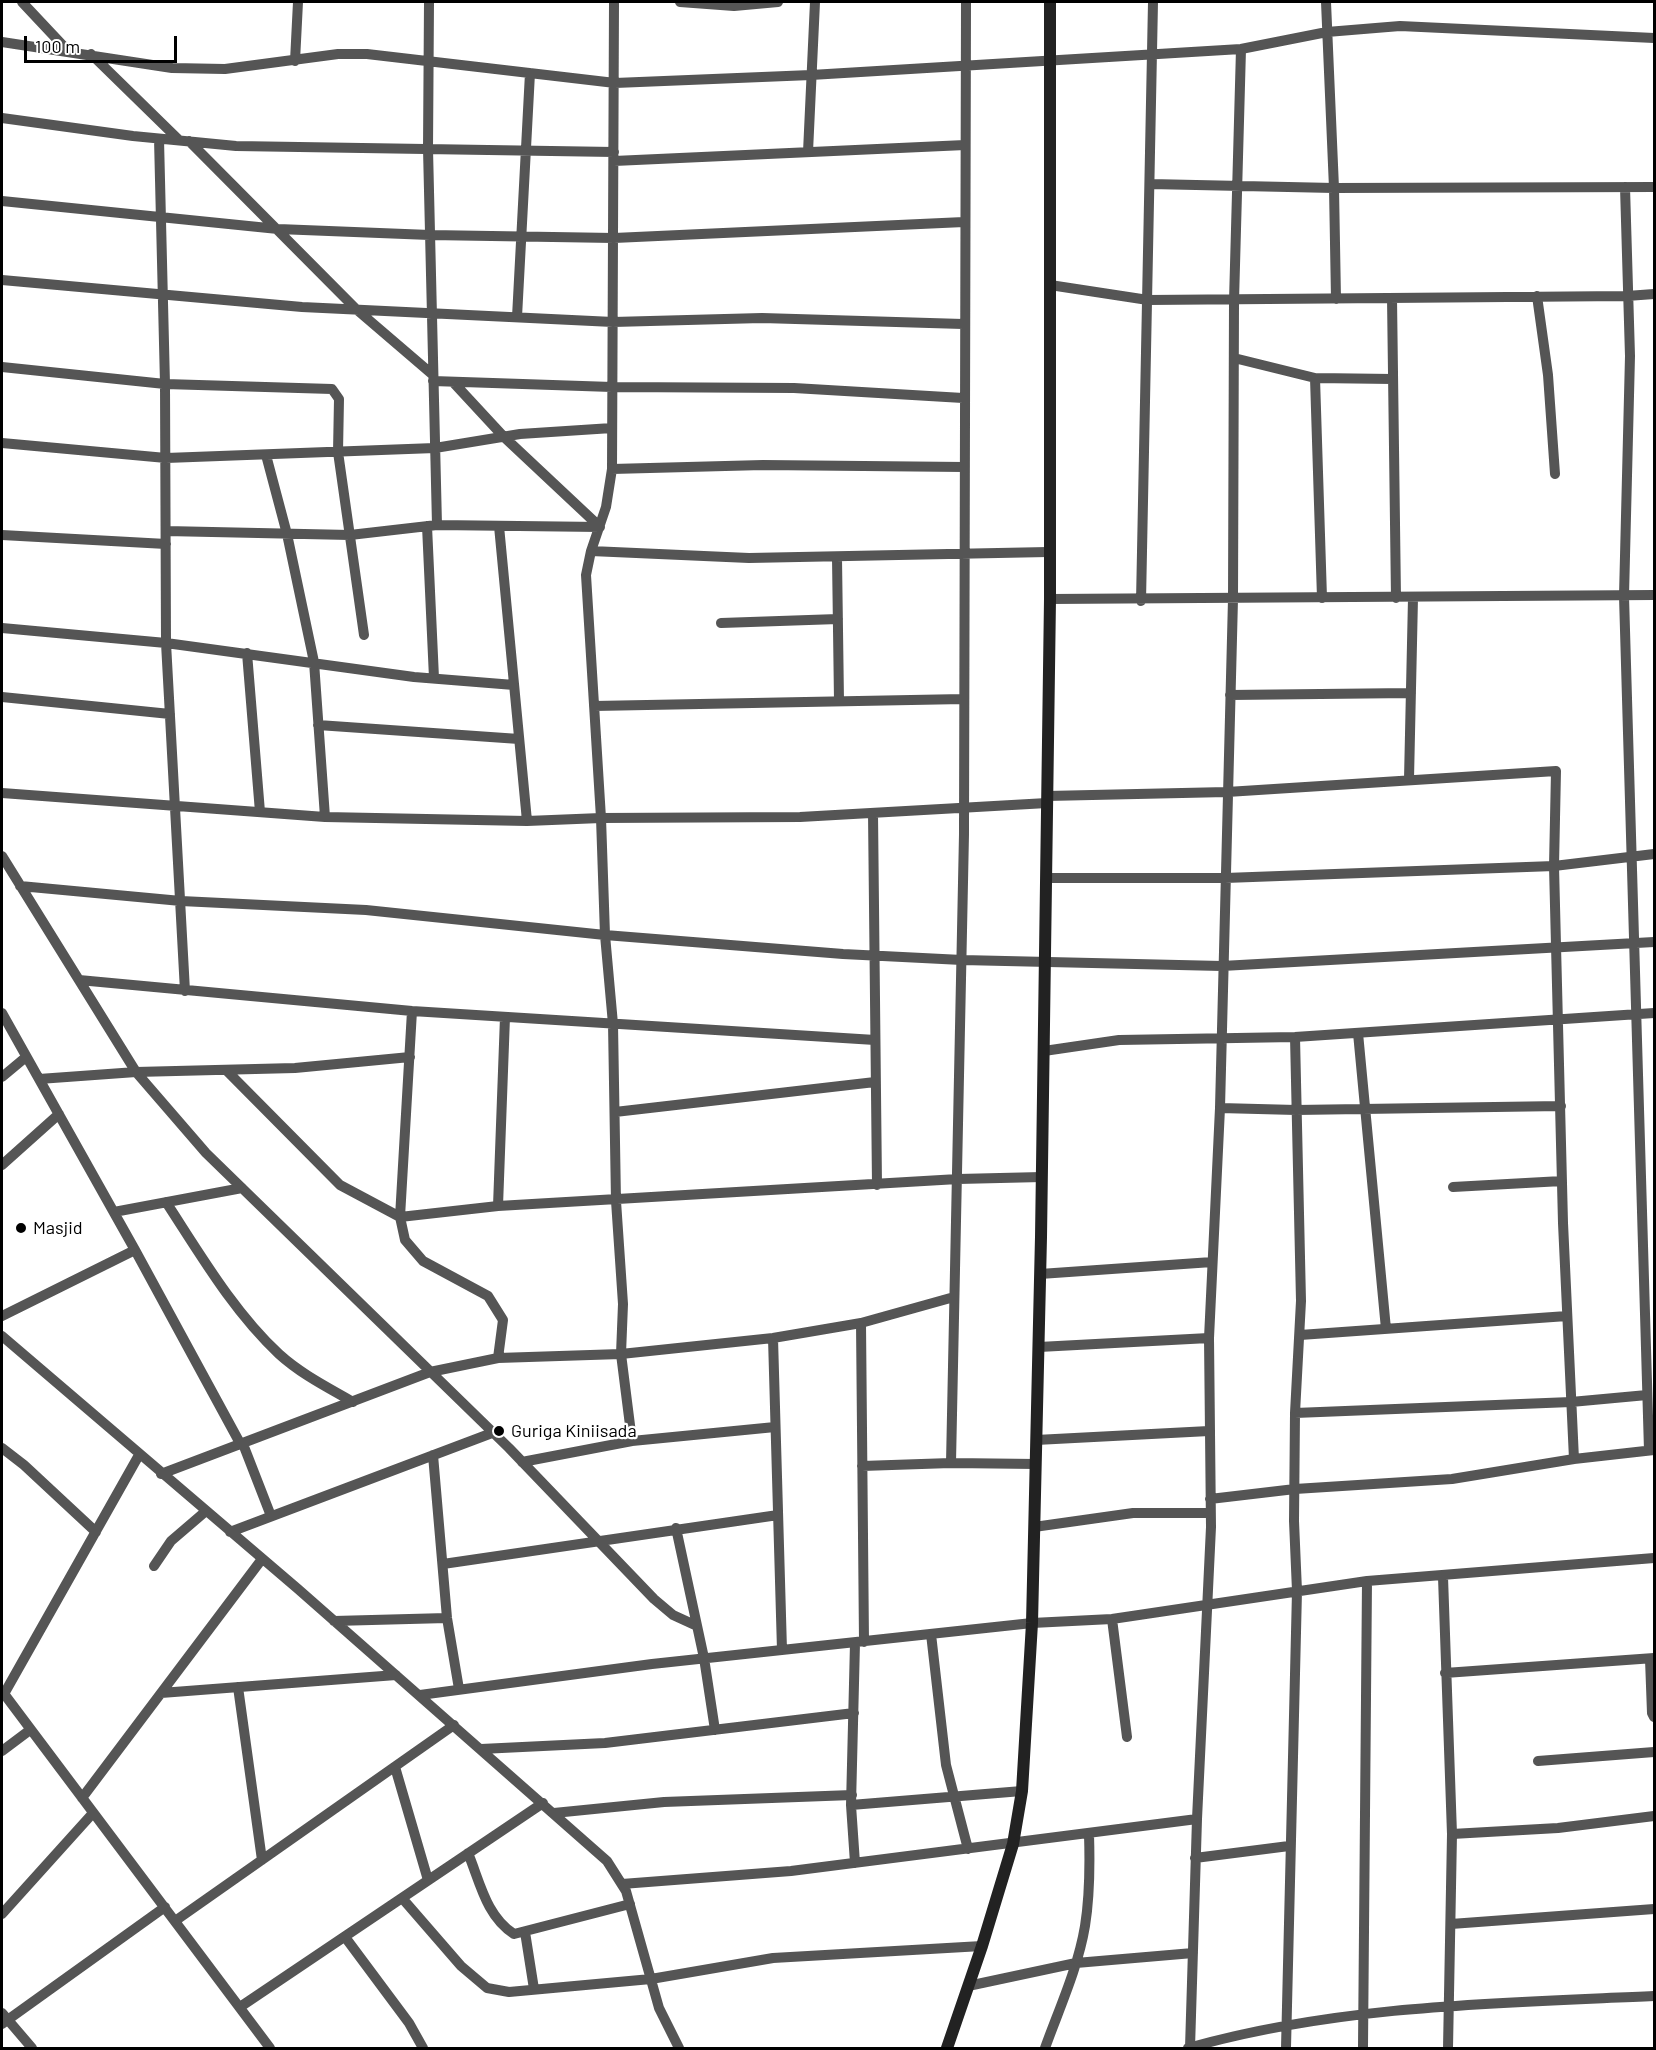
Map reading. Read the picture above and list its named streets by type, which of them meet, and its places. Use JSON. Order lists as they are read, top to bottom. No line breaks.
{"places":["Masjid","Guriga Kiniisada"],"scale_bar":"100 m"}
